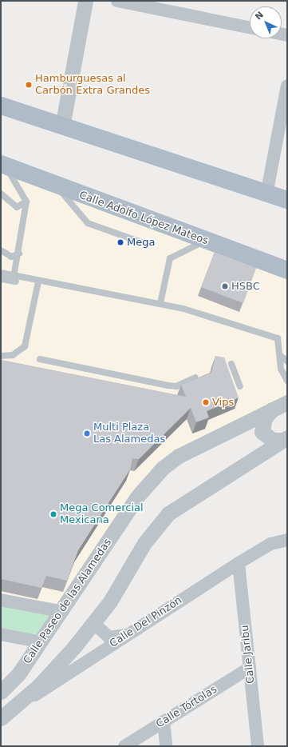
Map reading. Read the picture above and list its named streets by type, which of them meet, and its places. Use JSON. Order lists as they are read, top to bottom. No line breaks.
{"streets":{"main road":["Calle Adolfo López Mateos"],"street":["Calle Paseo de las Alamedas","Calle Del Pinzón","Calle Jaribu","Calle Tórtolas"]},"crossings":[["Calle Del Pinzón","Calle Jaribu"],["Calle Jaribu","Calle Tórtolas"]],"places":["Hamburguesas al Carbón Extra Grandes","Mega","HSBC","Vips","Multi Plaza Las Alamedas","Mega Comercial Mexicana"],"north":"top left"}
